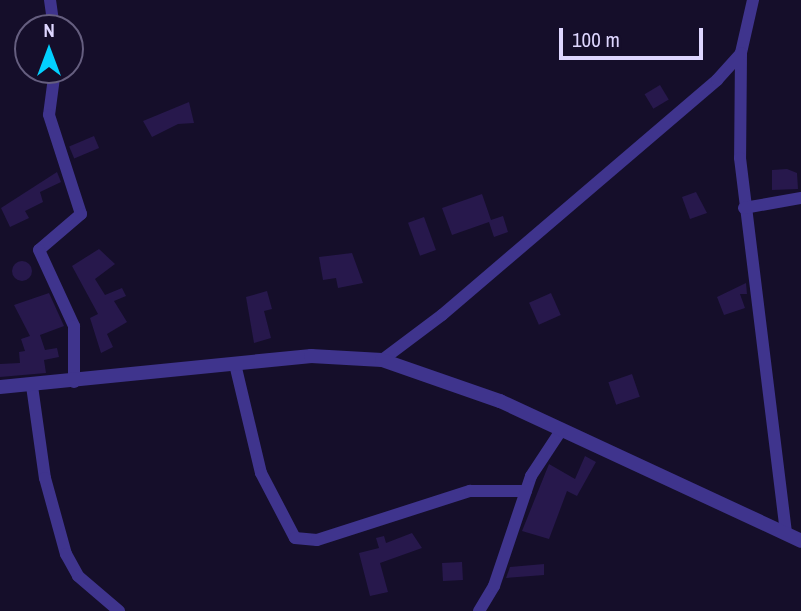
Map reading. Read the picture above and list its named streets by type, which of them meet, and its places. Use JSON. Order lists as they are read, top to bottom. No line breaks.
{"scale_bar":"100 m","north":"top"}
